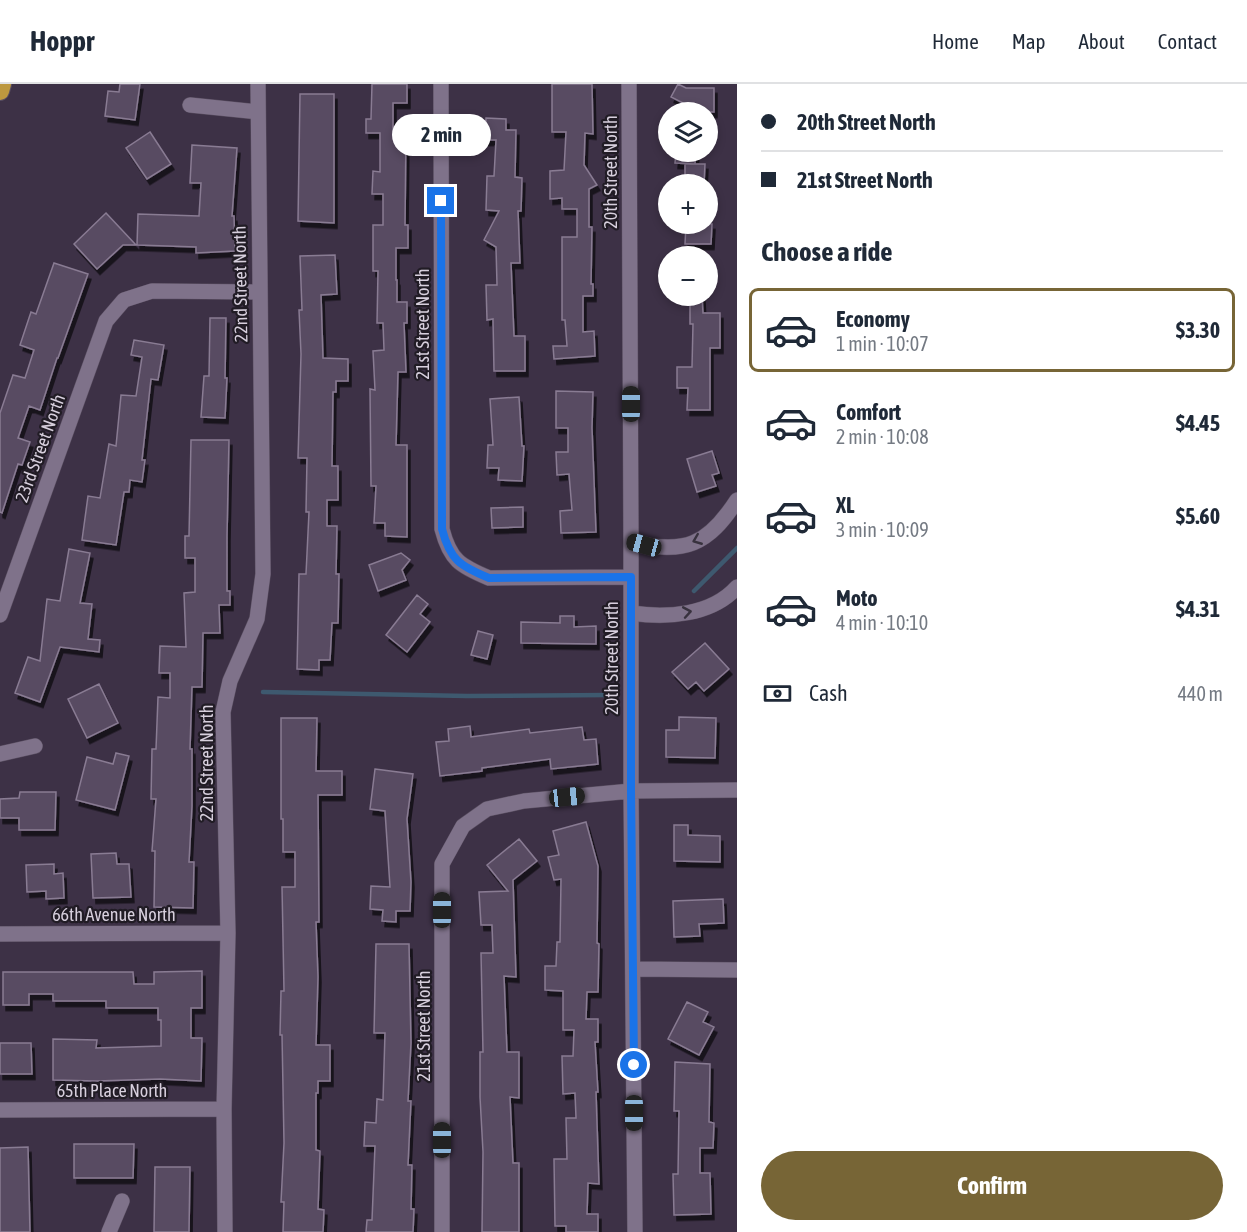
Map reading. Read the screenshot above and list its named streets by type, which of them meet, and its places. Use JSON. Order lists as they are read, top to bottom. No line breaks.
{"streets":{"street":["20th Street North","22nd Street North","21st Street North","23rd Street North","66th Avenue North","65th Place North"]},"crossings":[["20th Street North","21st Street North"],["22nd Street North","23rd Street North"],["22nd Street North","66th Avenue North"],["22nd Street North","65th Place North"]],"page":{"header":"Hoppr","nav":["Home","Map","About","Contact"],"banner":["20th Street North","21st Street North"],"map_buttons":["+","−"],"bubble":"2 min","heading":"Choose a ride","list":[{"name":"Economy","note":"1 min · 10:07","value":"$3.30"},{"name":"Comfort","note":"2 min · 10:08","value":"$4.45"},{"name":"XL","note":"3 min · 10:09","value":"$5.60"},{"name":"Moto","note":"4 min · 10:10","value":"$4.31"}],"pay":["Cash","440 m"],"buttons":"Confirm"}}
